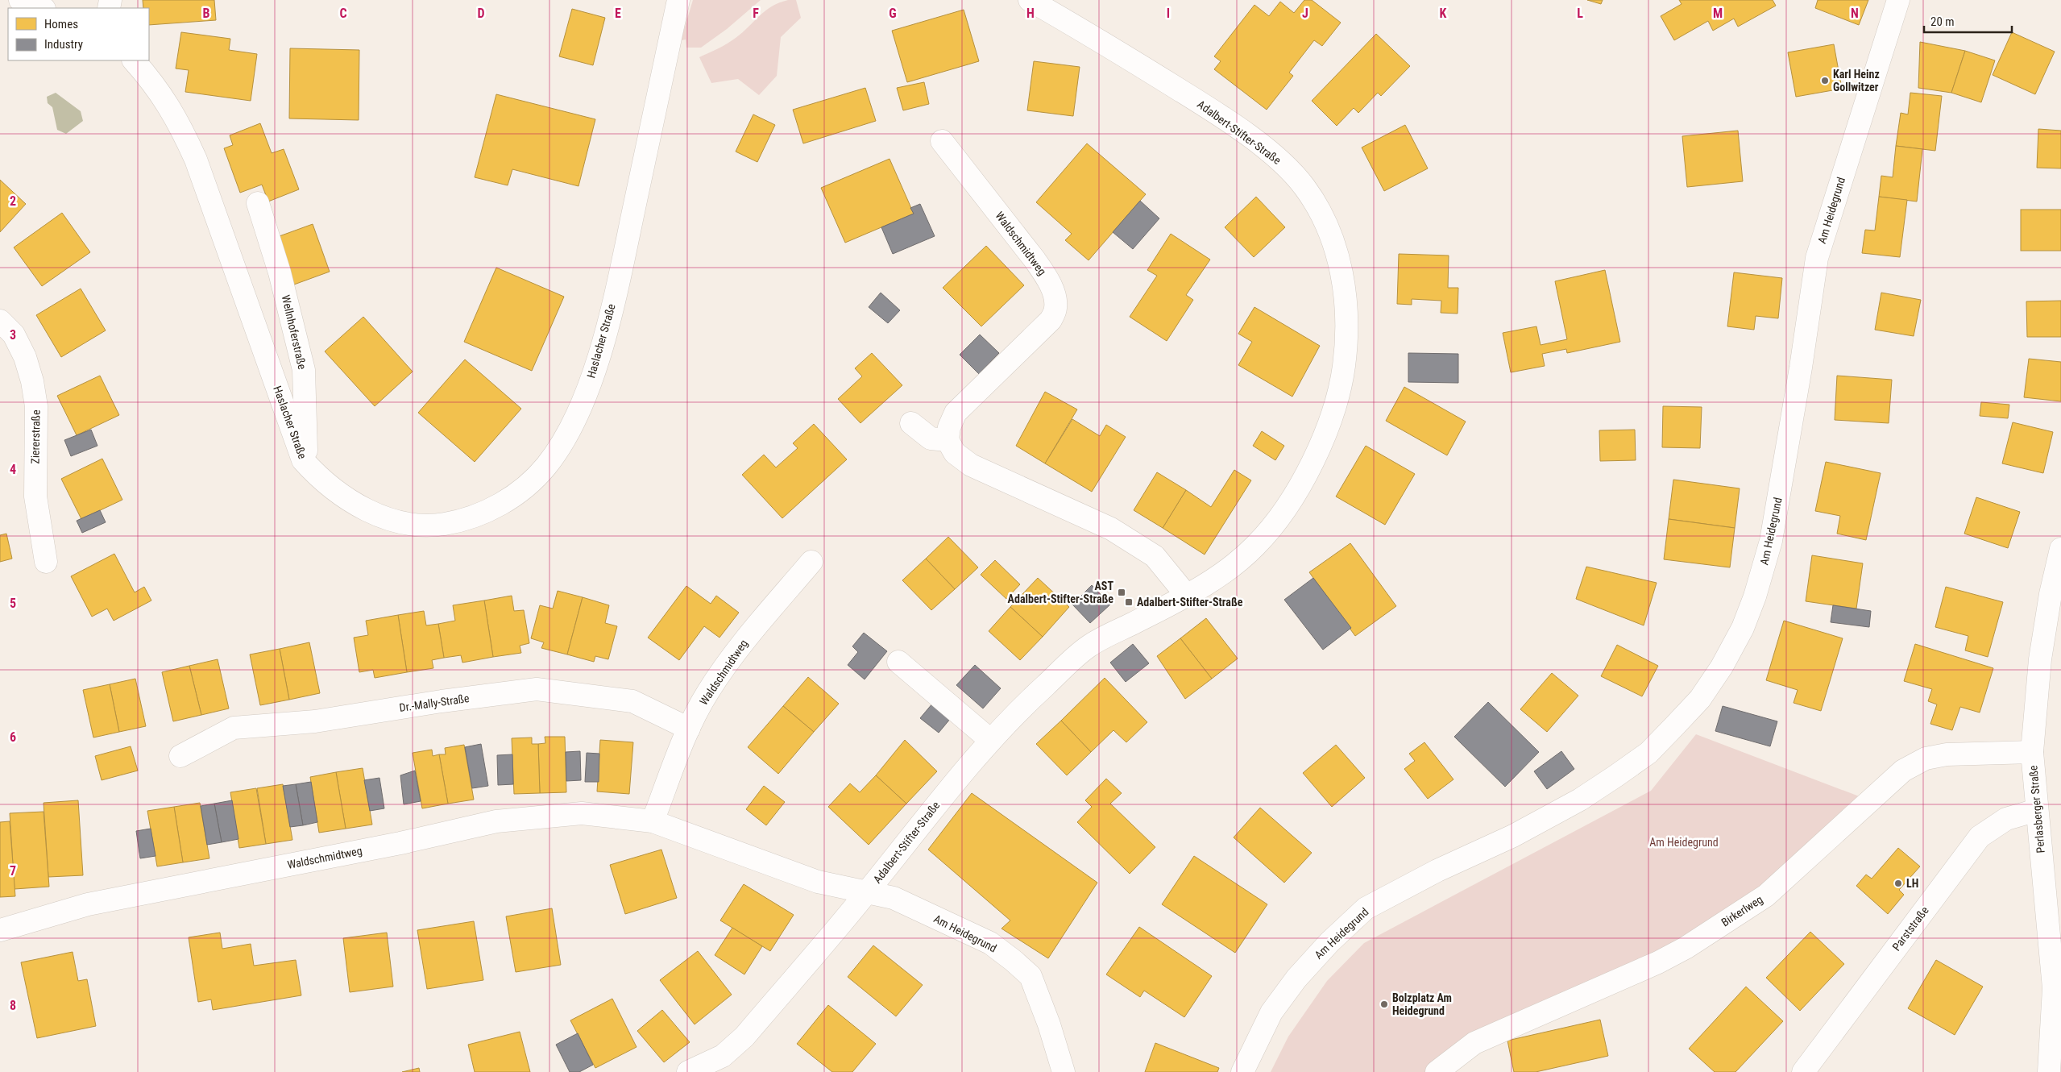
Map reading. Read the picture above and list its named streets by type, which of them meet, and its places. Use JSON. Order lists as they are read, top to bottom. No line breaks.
{"streets":{"street":["Adalbert-Stifter-Straße","Am Heidegrund","Waldschmidtweg","Wellnhoferstraße","Haslacher Straße","Ziererstraße","Dr.-Mally-Straße","Perlasberger Straße","Birkerlweg","Parststraße"]},"crossings":[["Adalbert-Stifter-Straße","Am Heidegrund"],["Adalbert-Stifter-Straße","Waldschmidtweg"],["Am Heidegrund","Waldschmidtweg"],["Waldschmidtweg","Dr.-Mally-Straße"],["Wellnhoferstraße","Haslacher Straße"],["Perlasberger Straße","Birkerlweg"],["Perlasberger Straße","Parststraße"]],"parks":["Am Heidegrund"],"places":{"other":["Karl Heinz Gollwitzer","LH","Bolzplatz Am Heidegrund"],"transit":["AST Adalbert-Stifter-Straße","Adalbert-Stifter-Straße"]},"legend":["Homes","Industry"],"scale_bar":"20 m","grid":{"columns":["B","C","D","E","F","G","H","I","J","K","L","M","N"],"rows":["2","3","4","5","6","7","8"]}}
